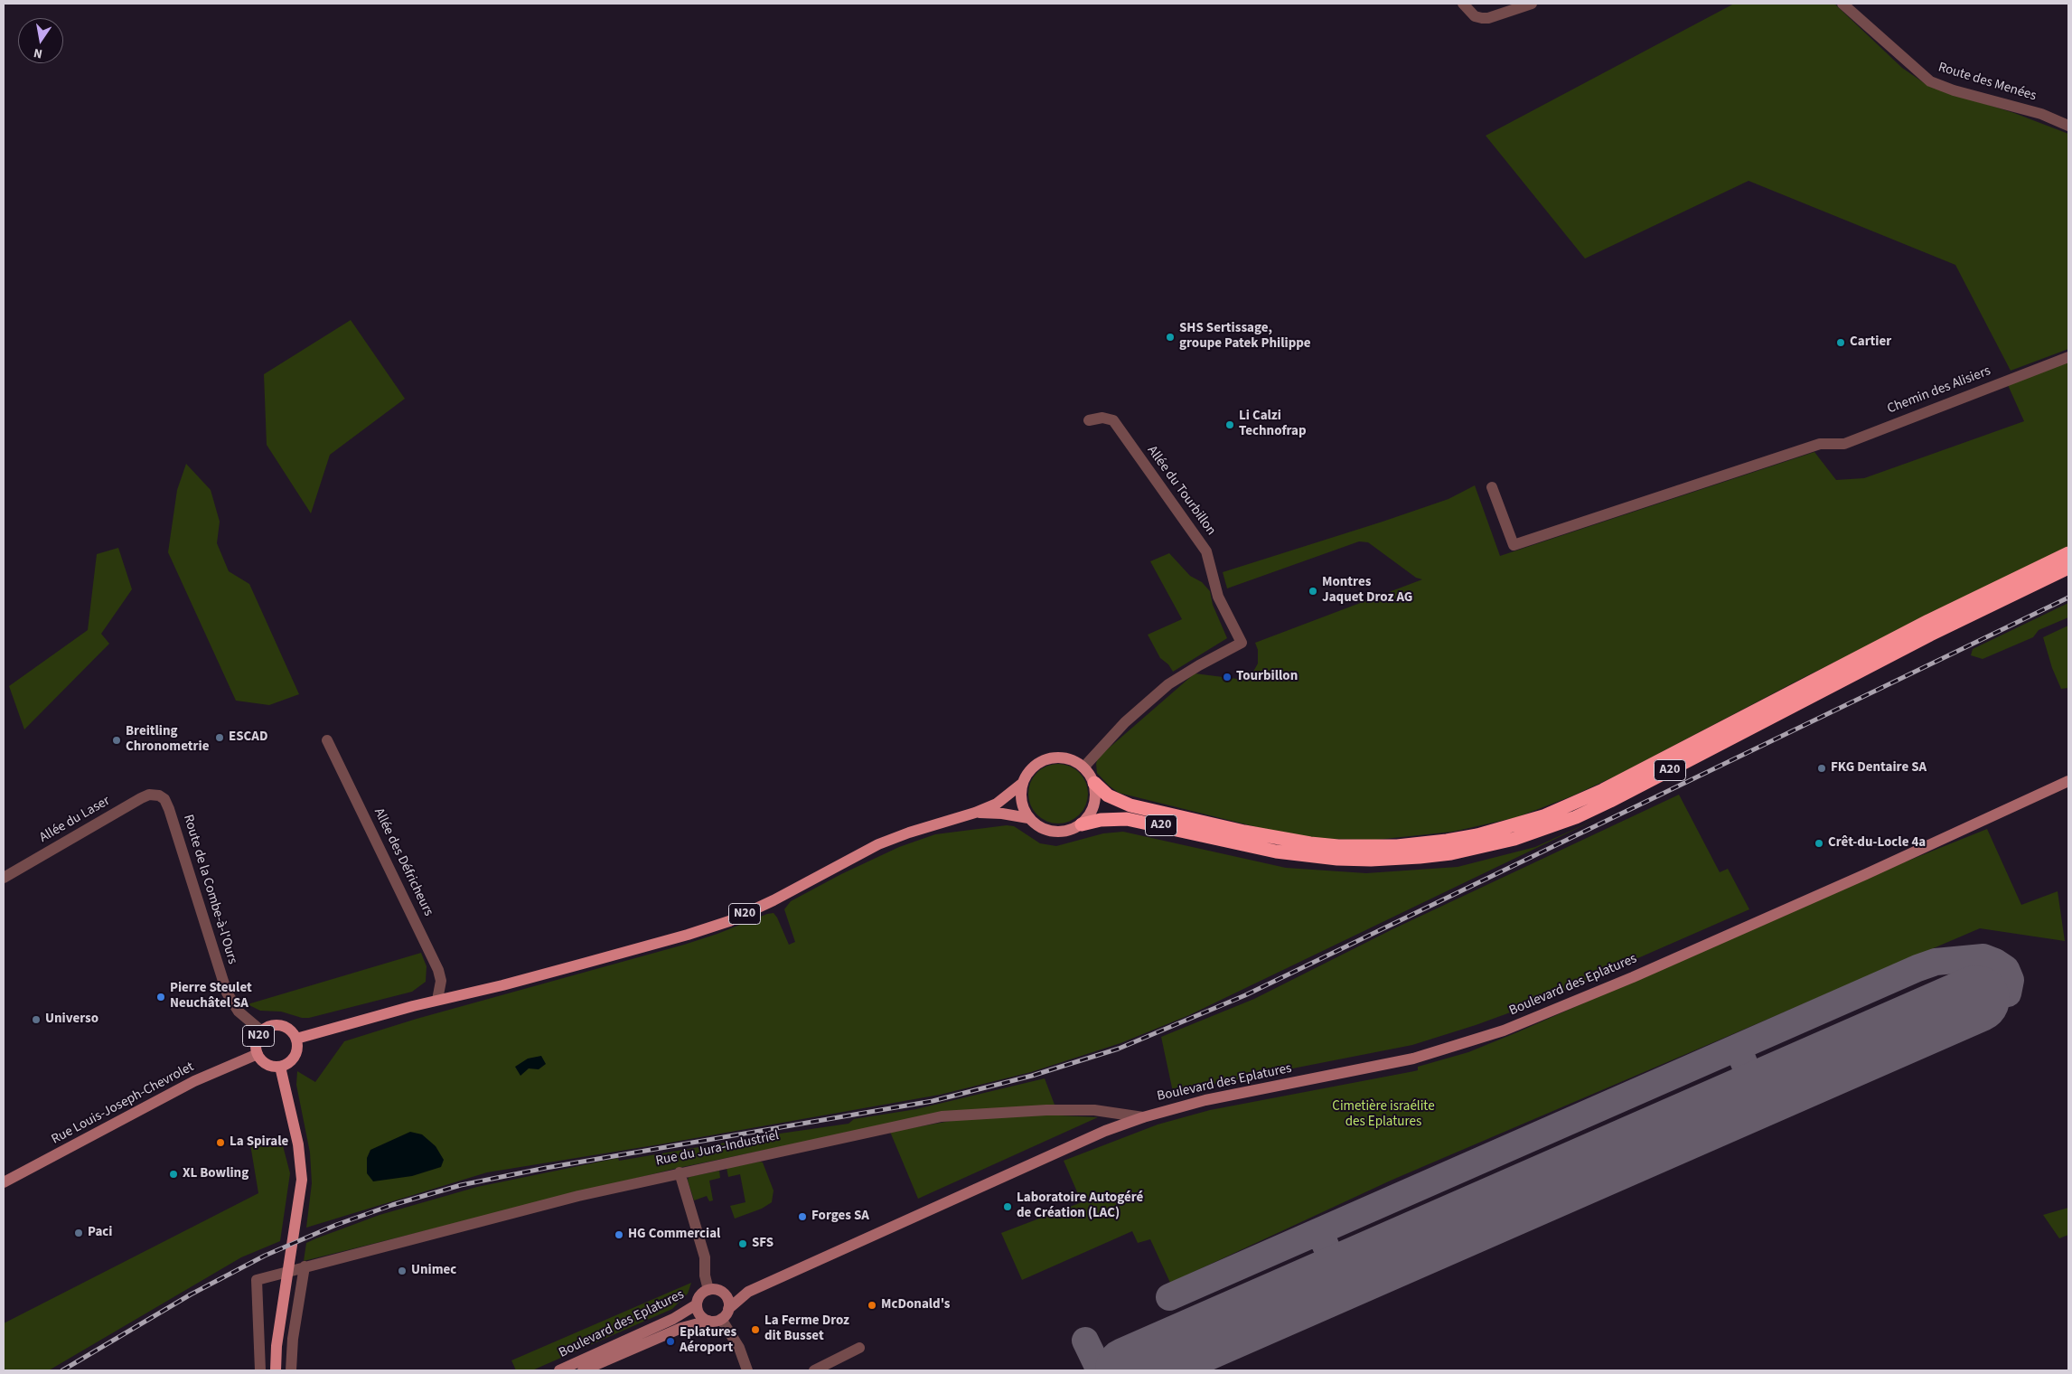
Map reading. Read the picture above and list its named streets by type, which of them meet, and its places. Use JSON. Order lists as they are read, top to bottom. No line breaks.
{"streets":{"highway":["A20"],"main road":["N20","Boulevard des Eplatures","Rue Louis-Joseph-Chevrolet"],"street":["Route des Menées","Chemin des Alisiers","Allée du Tourbillon","Allée du Laser","Allée des Défricheurs","Route de la Combe-à-l'Ours","Rue du Jura-Industriel"]},"crossings":[["Allée du Tourbillon","A20"],["Allée du Tourbillon","N20"],["A20","N20"],["Allée du Laser","Route de la Combe-à-l'Ours"],["Allée des Défricheurs","N20"],["Route de la Combe-à-l'Ours","N20"],["Route de la Combe-à-l'Ours","Rue Louis-Joseph-Chevrolet"],["N20","Rue Louis-Joseph-Chevrolet"],["Boulevard des Eplatures","Rue du Jura-Industriel"]],"parks":["Cimetière israélite des Eplatures"],"places":["SHS Sertissage, groupe Patek Philippe","Cartier","Li Calzi Technofrap","Montres Jaquet Droz AG","Tourbillon","ESCAD","Breitling Chronometrie","FKG Dentaire SA","Crêt-du-Locle 4a","Pierre Steulet Neuchâtel SA","Universo","La Spirale","XL Bowling","Laboratoire Autogéré de Création (LAC)","Forges SA","Paci","HG Commercial","SFS","Unimec","McDonald's","La Ferme Droz dit Busset","Eplatures Aéroport"],"north":"bottom"}
